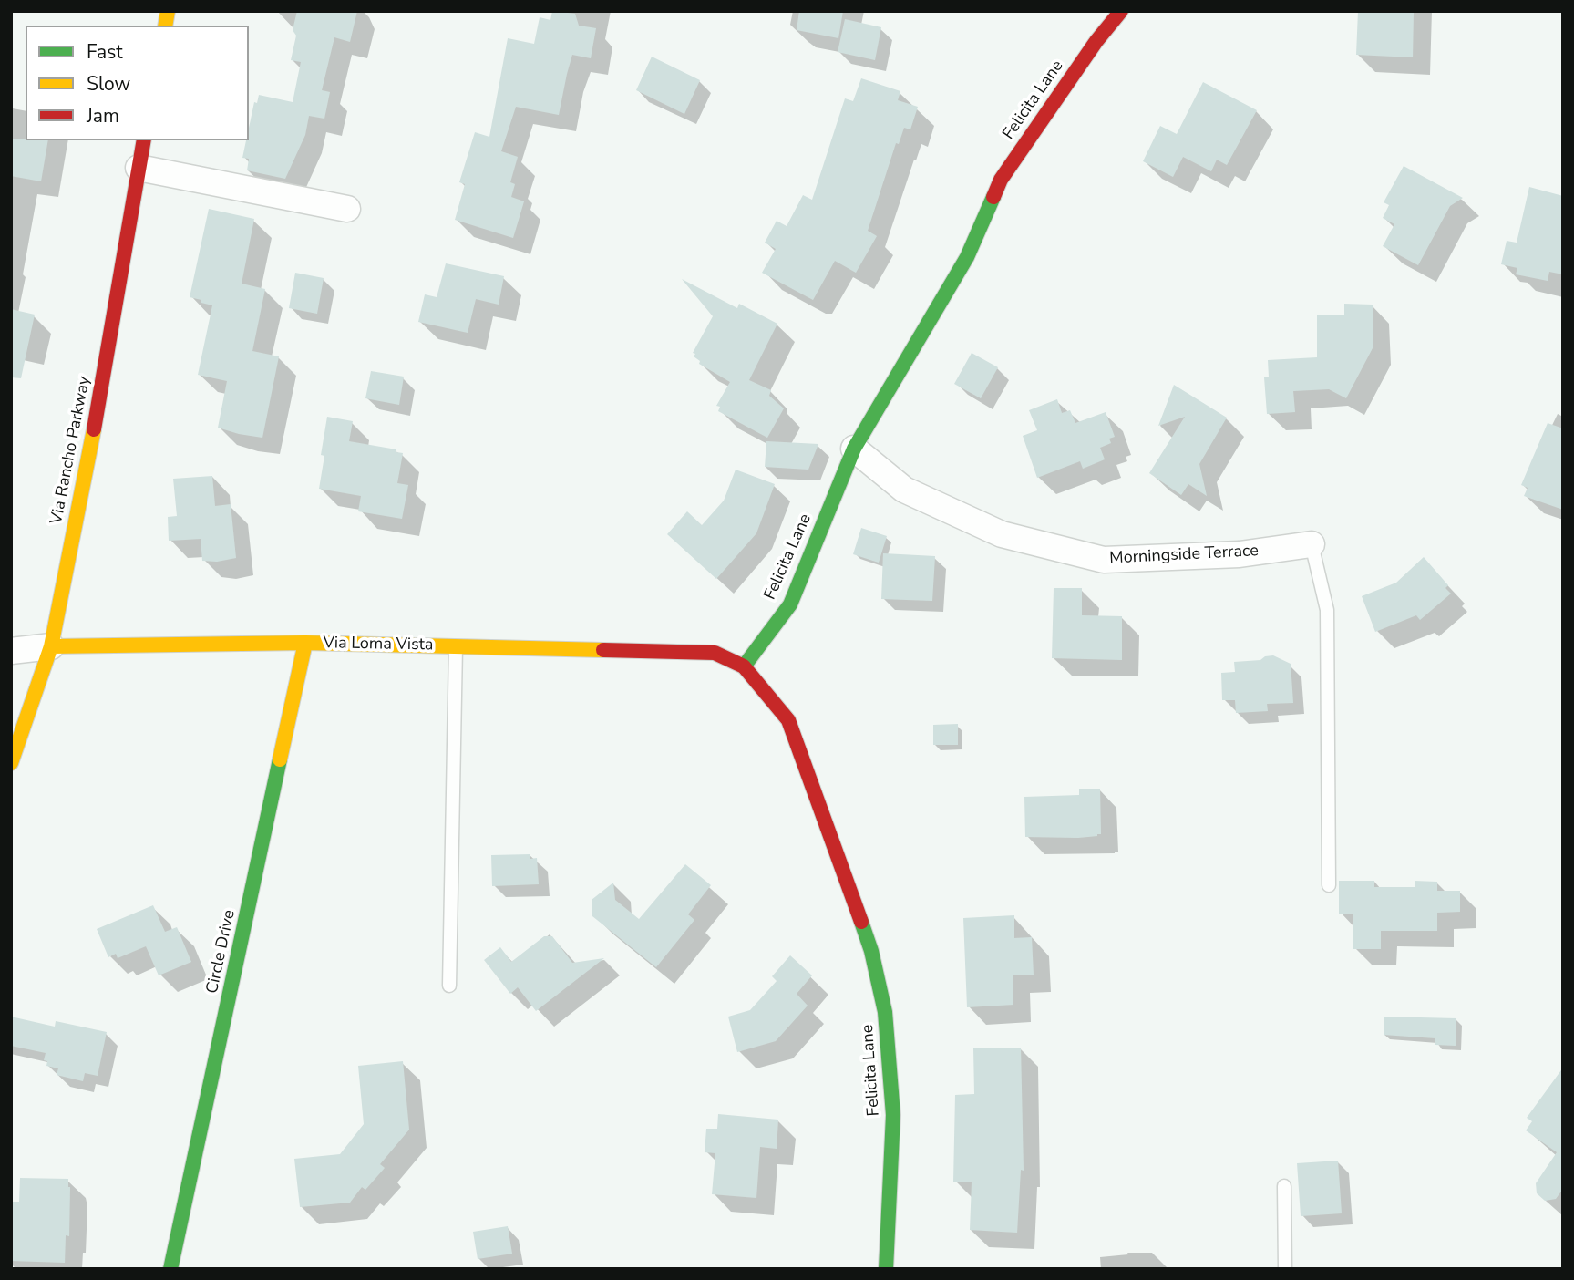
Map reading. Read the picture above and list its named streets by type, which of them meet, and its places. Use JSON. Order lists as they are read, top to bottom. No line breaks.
{"streets":{"street":["Felicita Lane","Via Rancho Parkway","Morningside Terrace","Via Loma Vista","Circle Drive"]},"crossings":[["Felicita Lane","Morningside Terrace"],["Felicita Lane","Via Loma Vista"],["Via Rancho Parkway","Via Loma Vista"],["Via Loma Vista","Circle Drive"]],"legend":["Fast","Slow","Jam"]}
